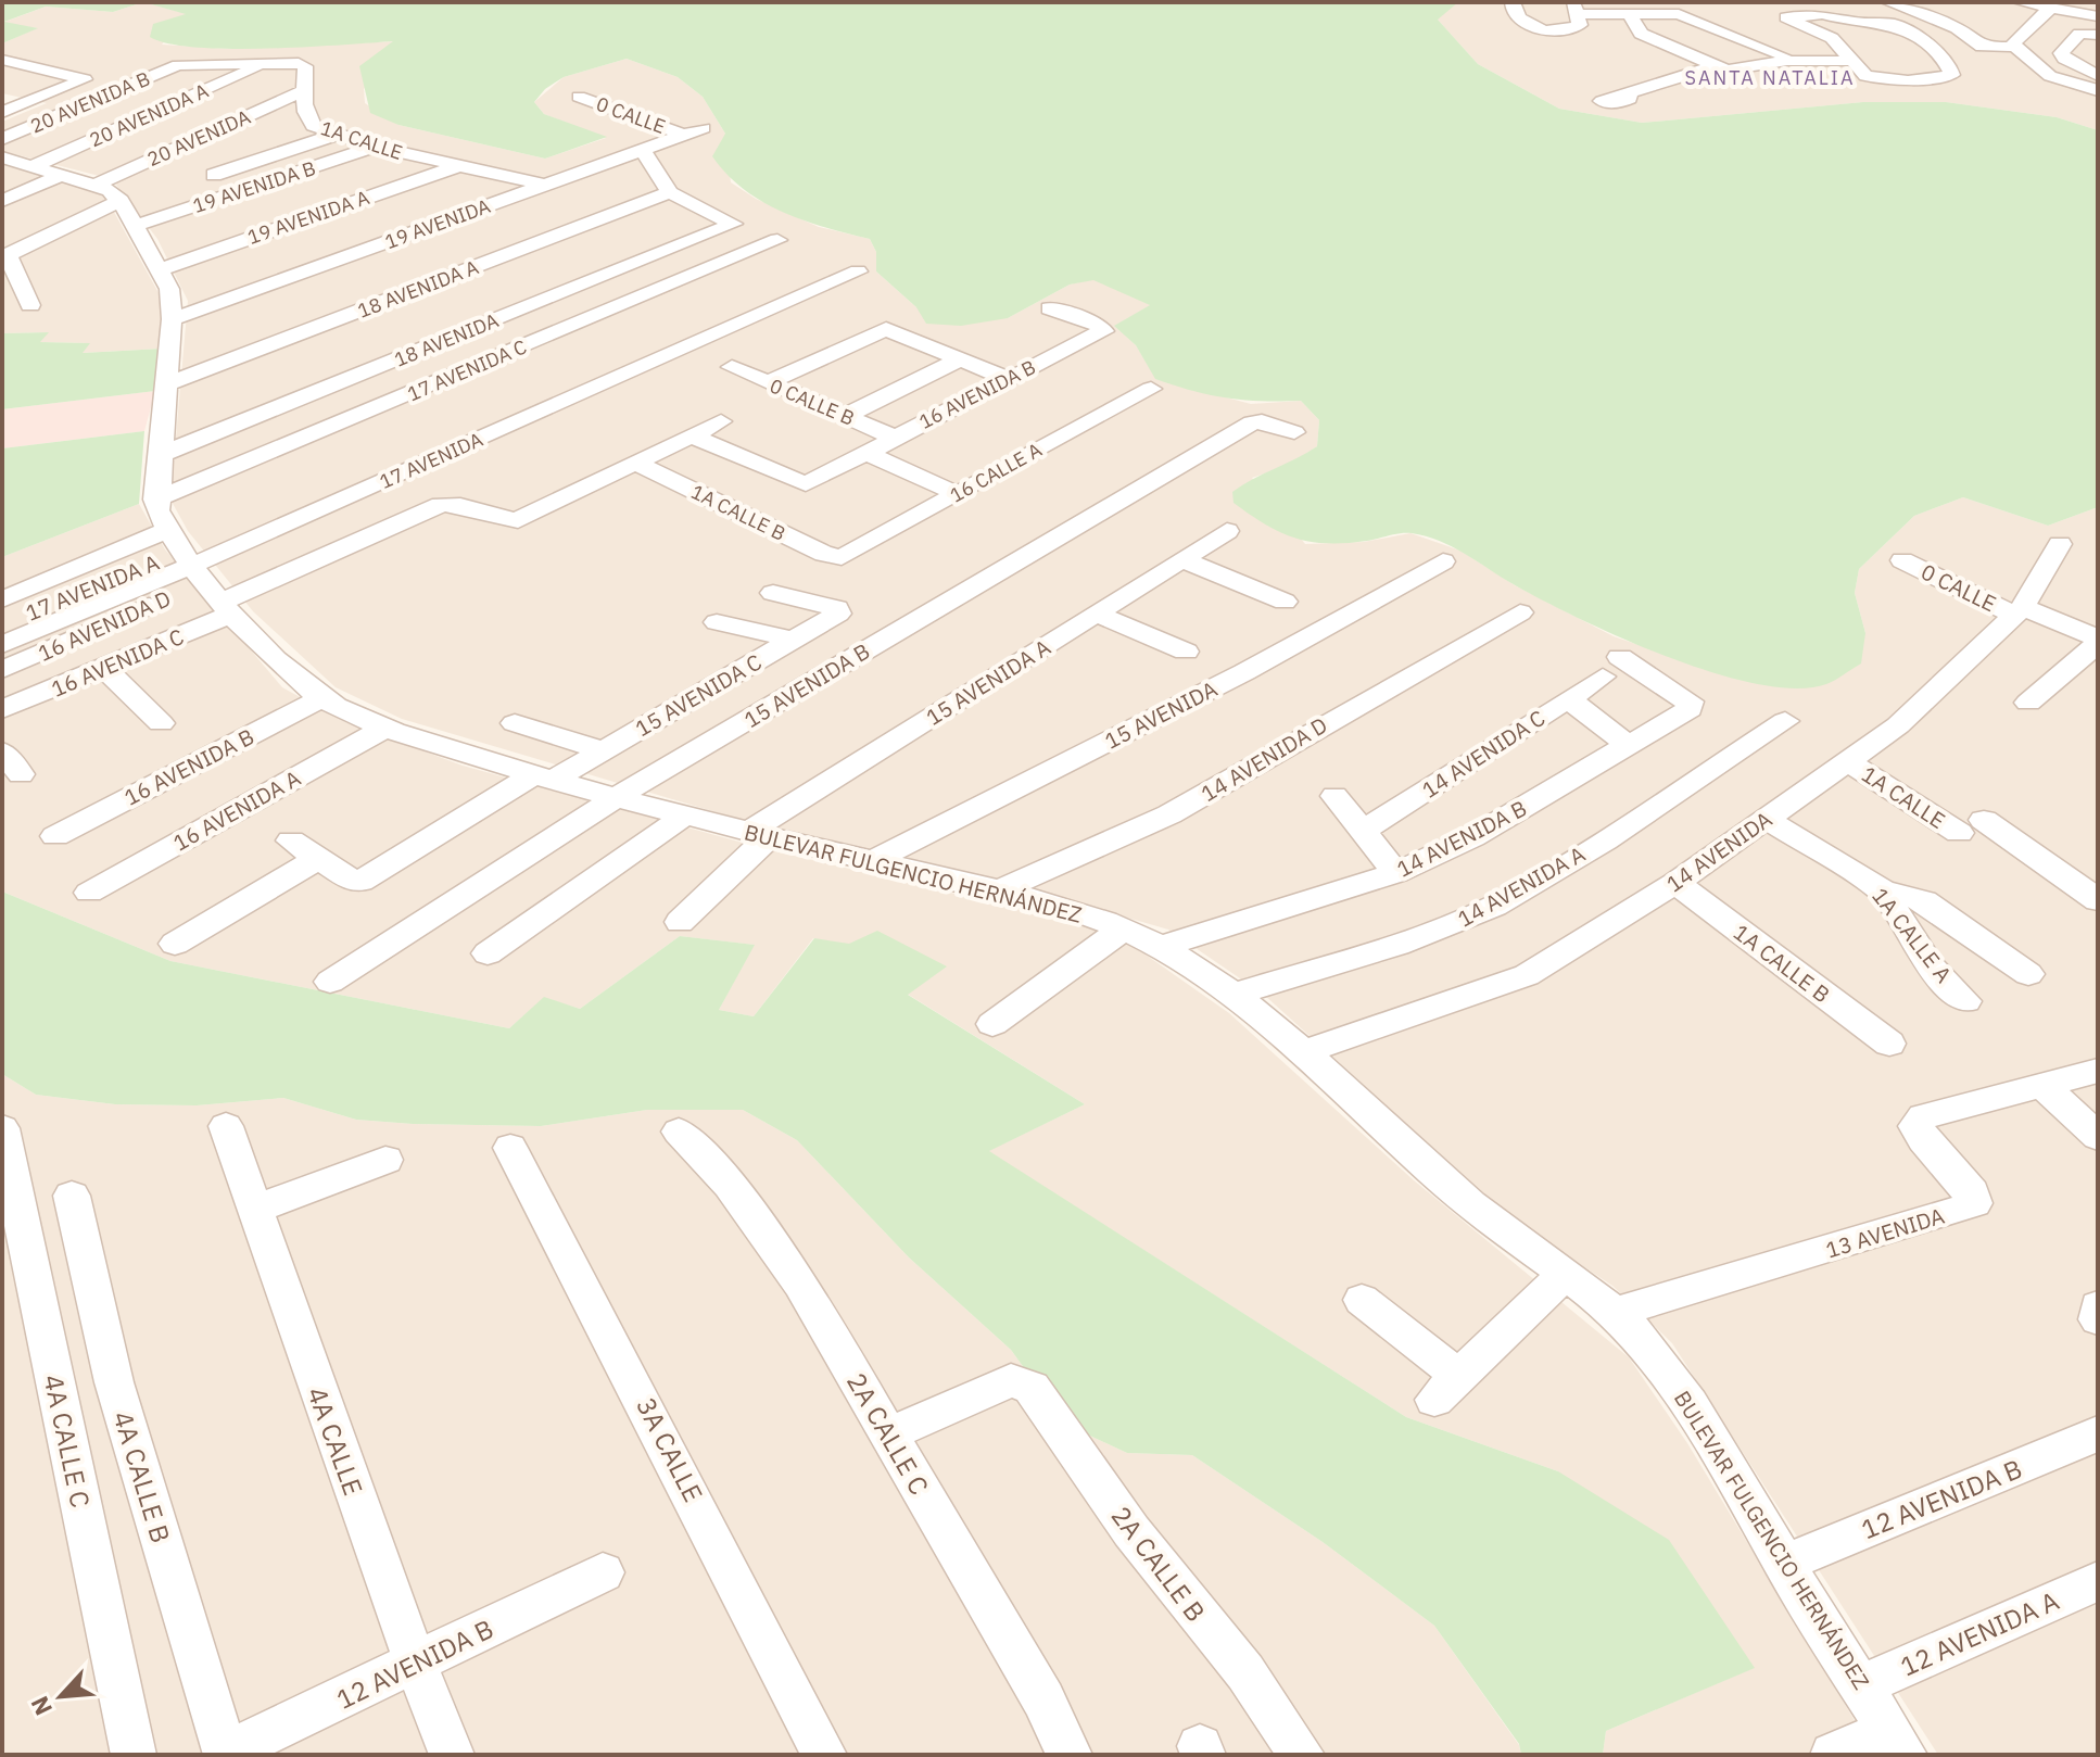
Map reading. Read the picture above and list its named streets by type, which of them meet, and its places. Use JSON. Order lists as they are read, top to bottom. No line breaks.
{"streets":{"street":["20 AVENIDA B","20 AVENIDA A","0 CALLE","20 AVENIDA","1A CALLE","19 AVENIDA B","19 AVENIDA A","19 AVENIDA","18 AVENIDA A","18 AVENIDA","17 AVENIDA C","16 AVENIDA B","0 CALLE B","17 AVENIDA","16 CALLE A","1A CALLE B","17 AVENIDA A","16 AVENIDA D","16 AVENIDA C","15 AVENIDA A","15 AVENIDA B","15 AVENIDA C","15 AVENIDA","14 AVENIDA C","14 AVENIDA D","16 AVENIDA A","14 AVENIDA B","14 AVENIDA","BULEVAR FULGENCIO HERNÁNDEZ","14 AVENIDA A","1A CALLE A","13 AVENIDA","2A CALLE C","4A CALLE C","4A CALLE","3A CALLE","4A CALLE B","12 AVENIDA B","2A CALLE B","12 AVENIDA A"]},"crossings":[["20 AVENIDA B","1A CALLE"],["20 AVENIDA A","1A CALLE"],["0 CALLE","19 AVENIDA"],["0 CALLE","14 AVENIDA"],["20 AVENIDA","1A CALLE"],["20 AVENIDA","19 AVENIDA B"],["20 AVENIDA","BULEVAR FULGENCIO HERNÁNDEZ"],["1A CALLE","19 AVENIDA B"],["1A CALLE","19 AVENIDA A"],["1A CALLE","19 AVENIDA"],["1A CALLE","14 AVENIDA"],["19 AVENIDA B","BULEVAR FULGENCIO HERNÁNDEZ"],["19 AVENIDA A","BULEVAR FULGENCIO HERNÁNDEZ"],["19 AVENIDA","BULEVAR FULGENCIO HERNÁNDEZ"],["18 AVENIDA A","18 AVENIDA"],["18 AVENIDA A","BULEVAR FULGENCIO HERNÁNDEZ"],["18 AVENIDA","BULEVAR FULGENCIO HERNÁNDEZ"],["17 AVENIDA C","BULEVAR FULGENCIO HERNÁNDEZ"],["16 AVENIDA B","0 CALLE B"],["16 AVENIDA B","BULEVAR FULGENCIO HERNÁNDEZ"],["17 AVENIDA","17 AVENIDA A"],["17 AVENIDA","16 AVENIDA D"],["17 AVENIDA","16 AVENIDA C"],["17 AVENIDA","BULEVAR FULGENCIO HERNÁNDEZ"],["16 CALLE A","1A CALLE B"],["1A CALLE B","14 AVENIDA"],["17 AVENIDA A","16 AVENIDA D"],["17 AVENIDA A","16 AVENIDA C"],["17 AVENIDA A","BULEVAR FULGENCIO HERNÁNDEZ"],["16 AVENIDA D","16 AVENIDA C"],["16 AVENIDA D","BULEVAR FULGENCIO HERNÁNDEZ"],["16 AVENIDA C","BULEVAR FULGENCIO HERNÁNDEZ"],["15 AVENIDA A","BULEVAR FULGENCIO HERNÁNDEZ"],["15 AVENIDA B","BULEVAR FULGENCIO HERNÁNDEZ"],["15 AVENIDA C","BULEVAR FULGENCIO HERNÁNDEZ"],["15 AVENIDA","BULEVAR FULGENCIO HERNÁNDEZ"],["14 AVENIDA C","14 AVENIDA B"],["14 AVENIDA D","BULEVAR FULGENCIO HERNÁNDEZ"],["16 AVENIDA A","BULEVAR FULGENCIO HERNÁNDEZ"],["14 AVENIDA B","BULEVAR FULGENCIO HERNÁNDEZ"],["14 AVENIDA","BULEVAR FULGENCIO HERNÁNDEZ"],["14 AVENIDA","1A CALLE A"],["BULEVAR FULGENCIO HERNÁNDEZ","14 AVENIDA A"],["BULEVAR FULGENCIO HERNÁNDEZ","13 AVENIDA"],["BULEVAR FULGENCIO HERNÁNDEZ","12 AVENIDA B"],["BULEVAR FULGENCIO HERNÁNDEZ","12 AVENIDA A"],["2A CALLE C","2A CALLE B"],["4A CALLE","12 AVENIDA B"],["4A CALLE B","12 AVENIDA B"]],"districts":["SANTA NATALIA"],"north":"bottom left"}
